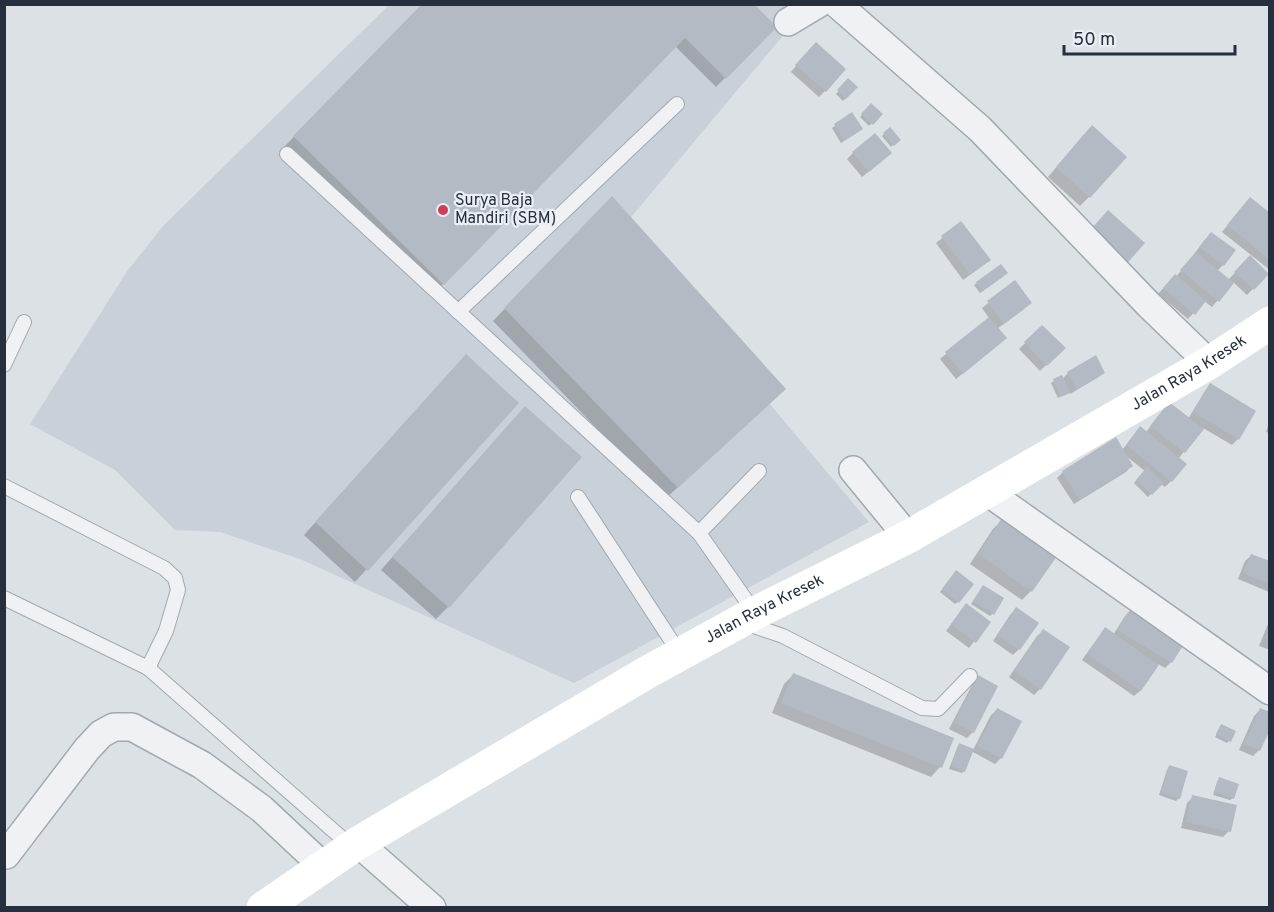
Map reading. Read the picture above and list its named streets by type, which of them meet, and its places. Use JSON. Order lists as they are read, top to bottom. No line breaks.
{"streets":{"main road":["Jalan Raya Kresek"]},"places":["Surya Baja Mandiri (SBM)"],"scale_bar":"50 m"}
